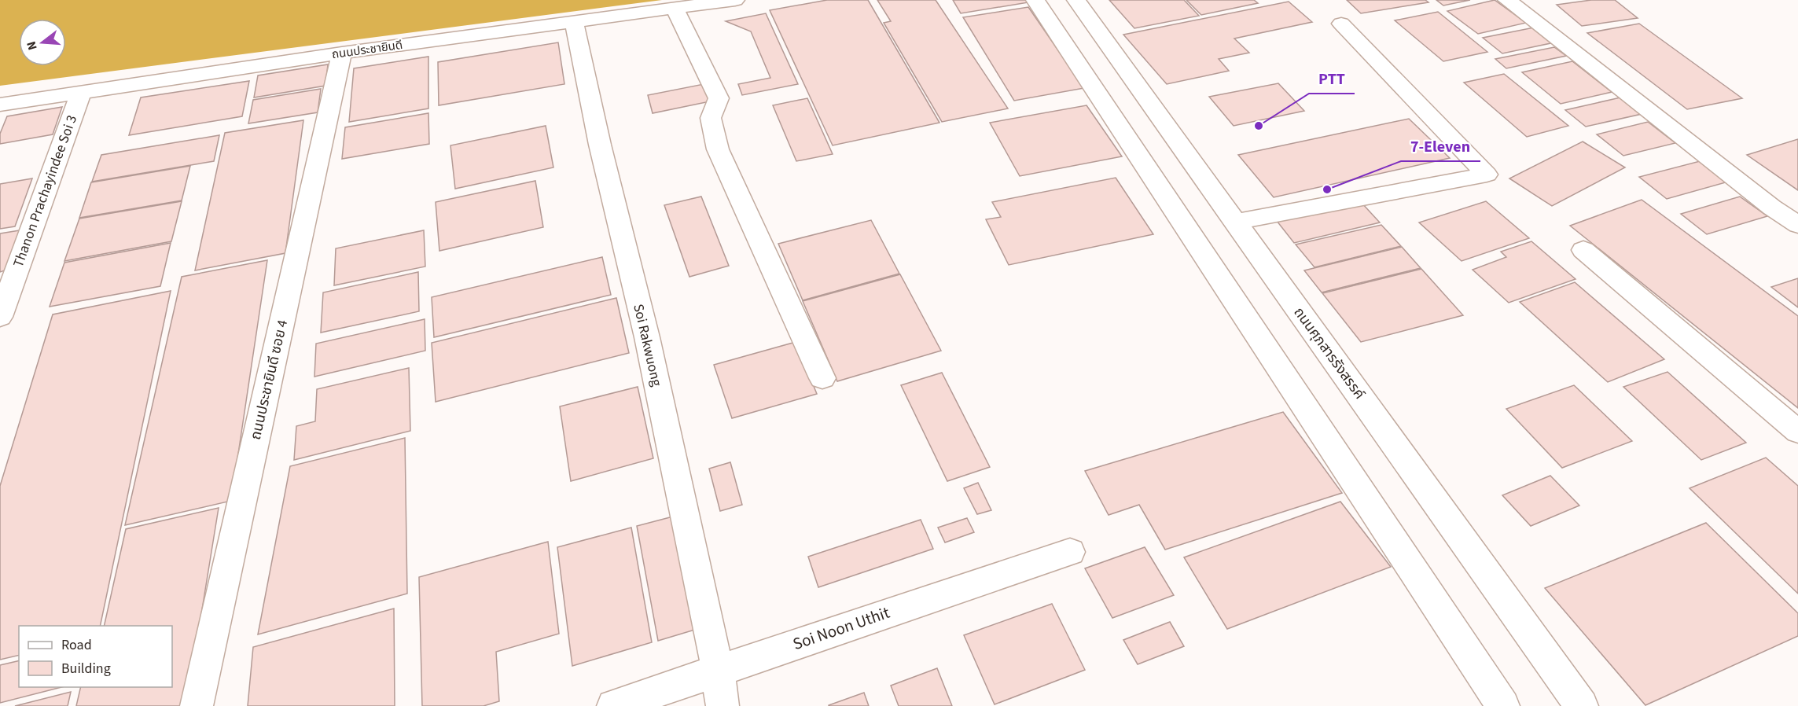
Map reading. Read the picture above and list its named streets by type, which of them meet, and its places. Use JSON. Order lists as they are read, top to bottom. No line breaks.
{"streets":{"street":["ถนนประชายินดี","Thanon Prachayindee Soi 3","Soi Rakwuong","ถนนศุภสารรังสรรค์","ถนนประชายินดี ซอย 4","Soi Noon Uthit"]},"crossings":[["ถนนประชายินดี","Thanon Prachayindee Soi 3"],["ถนนประชายินดี","Soi Rakwuong"],["ถนนประชายินดี","ถนนประชายินดี ซอย 4"],["Soi Rakwuong","Soi Noon Uthit"]],"places":["PTT","7-Eleven"],"legend":["Road","Building"],"north":"left"}
